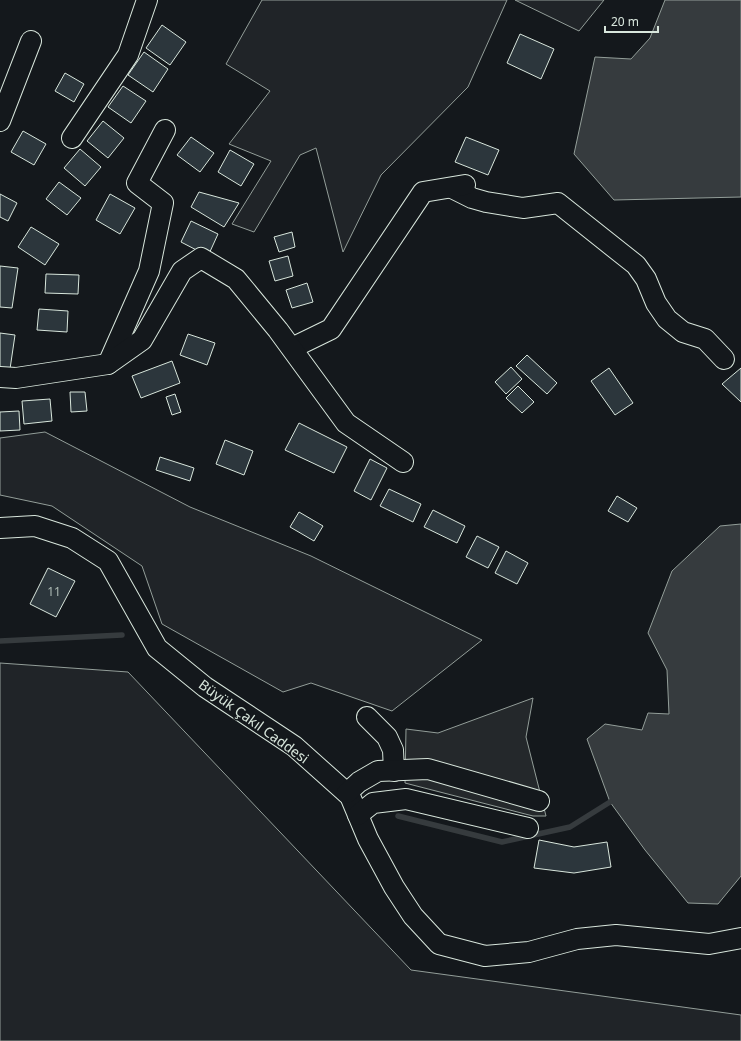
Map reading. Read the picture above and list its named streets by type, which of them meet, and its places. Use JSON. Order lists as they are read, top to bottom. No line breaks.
{"streets":{"street":["Büyük Çakıl Caddesi"]},"house_numbers":["11"],"scale_bar":"20 m"}
